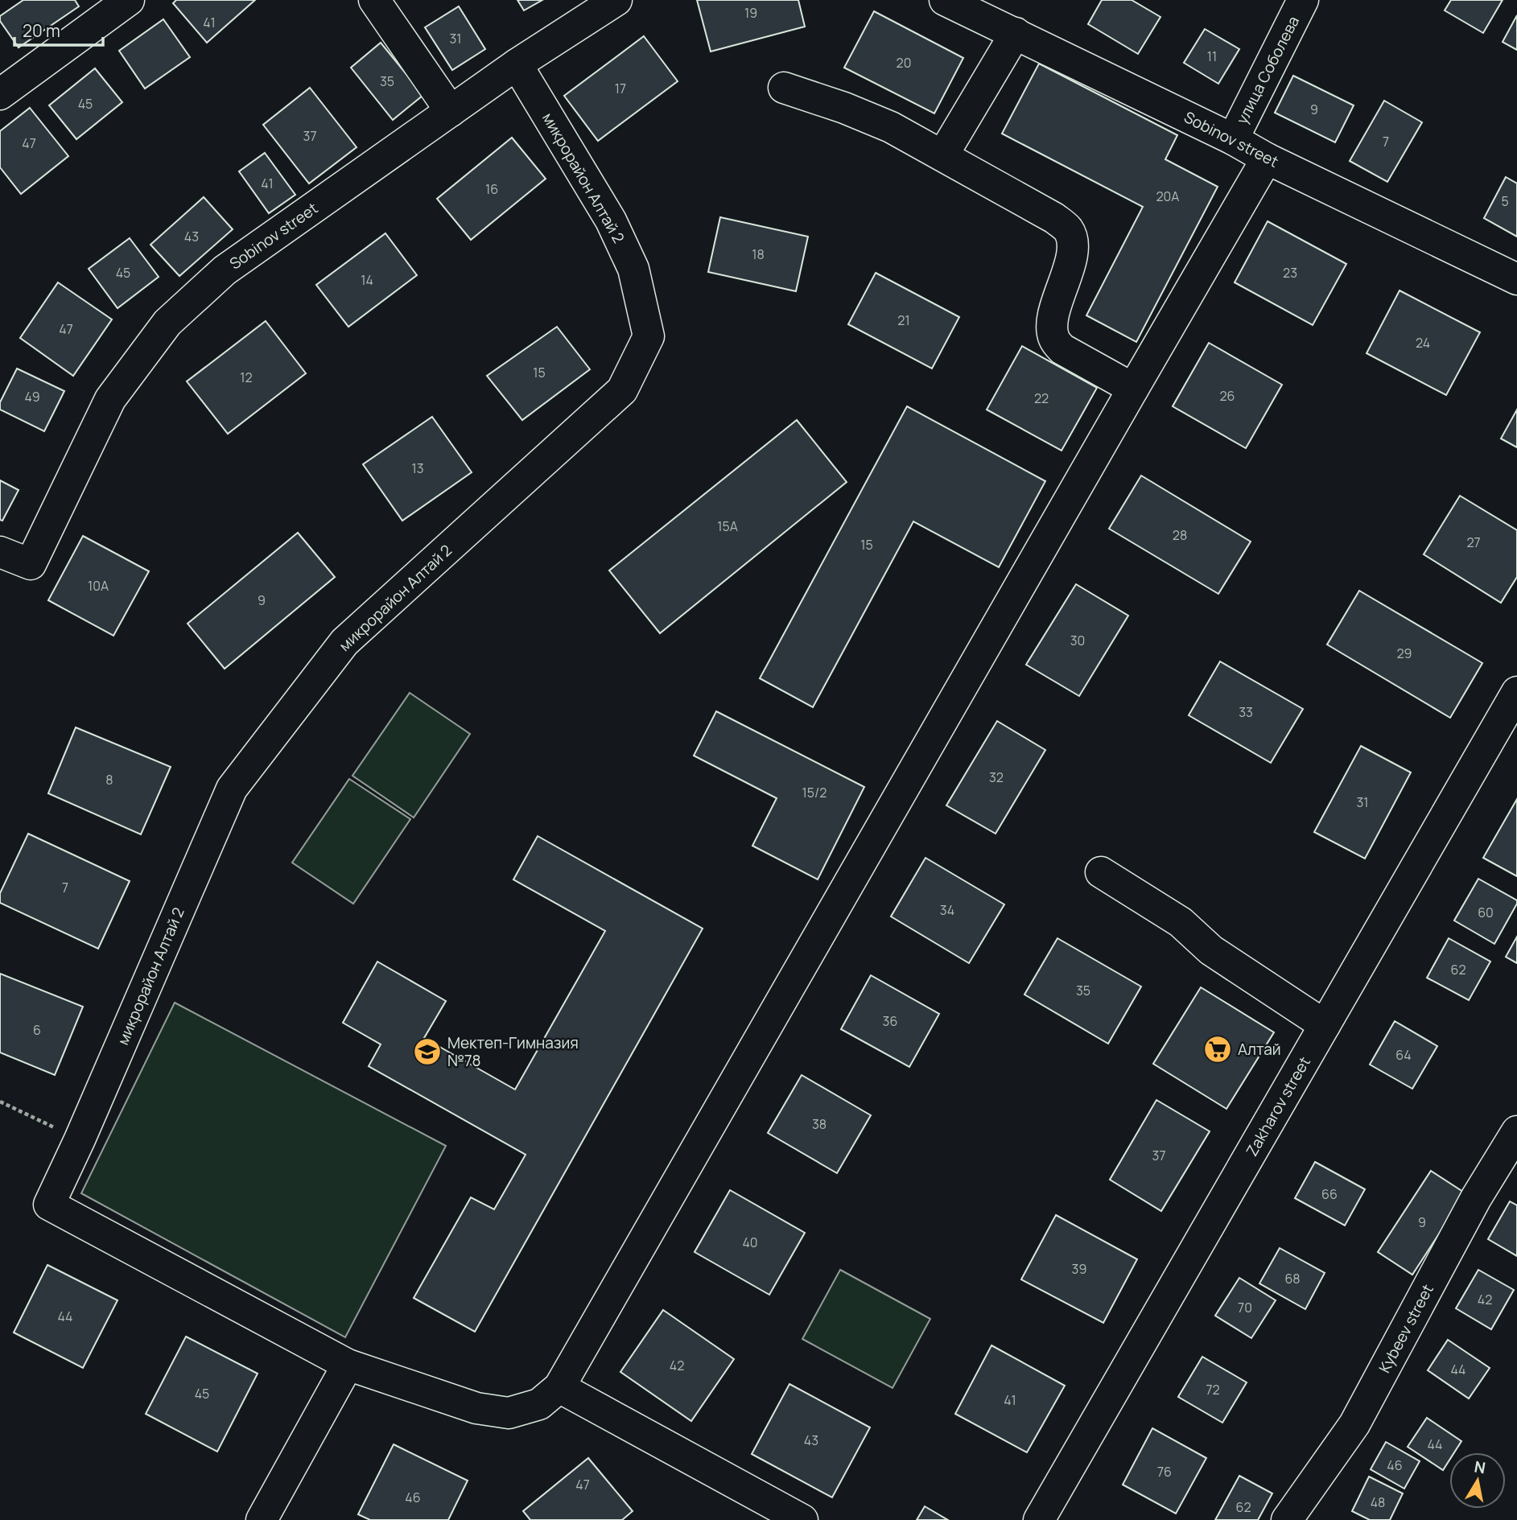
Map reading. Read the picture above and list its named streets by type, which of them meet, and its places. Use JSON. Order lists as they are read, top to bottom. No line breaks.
{"streets":{"street":["улица Соболева","Sobinov street","микрорайон Алтай 2","Zakharov street","Kybeev street"]},"crossings":[["улица Соболева","Sobinov street"],["Sobinov street","микрорайон Алтай 2"]],"places":{"supermarket":["Алтай"],"school or university":["Мектеп-Гимназия №78"]},"house_numbers":["19","41","31","11","20","35","17","45","9","37","7","47","41","16","20А","5","43","18","45","23","14","21","47","24","15","12","26","49","22","13","15А","28","27","15","10А","9","30","29","33","32","8","15/2","31","7","34","60","62","35","36","6","64","38","37","66","9","40","39","68","42","70","44","42","44","72","45","41","43","44","46","76","47","46","48","62"],"scale_bar":"20 m","north":"top"}
